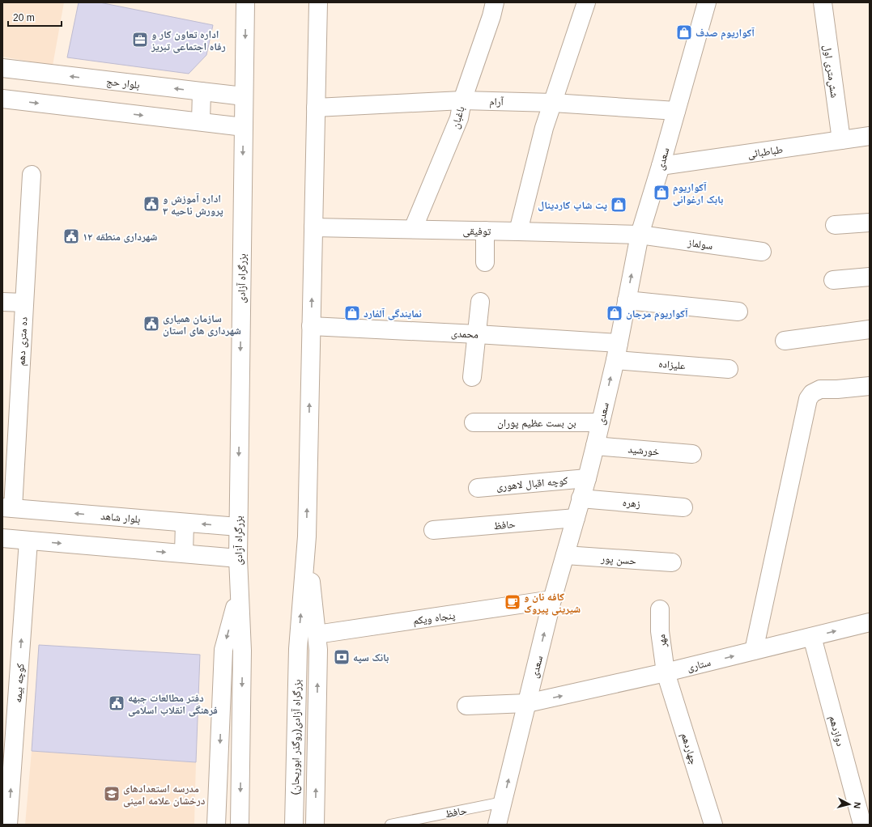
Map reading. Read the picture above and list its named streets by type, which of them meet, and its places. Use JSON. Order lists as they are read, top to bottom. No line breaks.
{"streets":{"main road":["شش‌متری اول","بلوار حج","آرام","باغبان","طباطبائی","سعدی","توفیقی","سولماز","بزرگراه آزادی","محمدی","ده متری دهم","علیزاده","بن بست عظیم پوران","خورشید","کوچه اقبال لاهوری","زهره","بلوار شاهد","حافظ","حسن پور","پنجاه ویکم","مهر","ستاری","کوچه بیمه","دوازدهم","بزرگراه آزادی(روگذر ابوریحان)","چهاردهم"]},"crossings":[["شش‌متری اول","طباطبائی"],["بلوار حج","بزرگراه آزادی"],["آرام","باغبان"],["آرام","سعدی"],["باغبان","توفیقی"],["طباطبائی","سعدی"],["سعدی","توفیقی"],["سعدی","سولماز"],["سعدی","محمدی"],["سعدی","علیزاده"],["سعدی","بن بست عظیم پوران"],["سعدی","خورشید"],["سعدی","کوچه اقبال لاهوری"],["سعدی","زهره"],["سعدی","حافظ"],["سعدی","حسن پور"],["سعدی","پنجاه ویکم"],["سعدی","ستاری"],["توفیقی","سولماز"],["بزرگراه آزادی","بلوار شاهد"],["محمدی","علیزاده"],["ده متری دهم","بلوار شاهد"],["مهر","ستاری"],["مهر","چهاردهم"],["ستاری","دوازدهم"],["ستاری","چهاردهم"]],"one_way":["ستاری","کوچه بیمه"],"places":{"shop":["آکواریوم صدف","آکواریوم بابک ارغوانی","پت شاپ کاردینال","نمایندگی آلفارد","آکواریوم مرجان"],"office":["اداره تعاون کار و رفاه اجتماعی تبریز"],"public building":["اداره آموزش و پرورش ناحیه ۳","شهرداری منطقه ۱۲","سازمان همیاری شهرداری های استان","دفتر مطالعات جبهه فرهنگی انقلاب اسلامی"],"cafe":["کافه نان و شیرینی پیروک"],"bank":["بانک سپه"],"school or university":["مدرسه استعدادهای درخشان علامه امینی"]},"scale_bar":"20 m","north":"right"}
